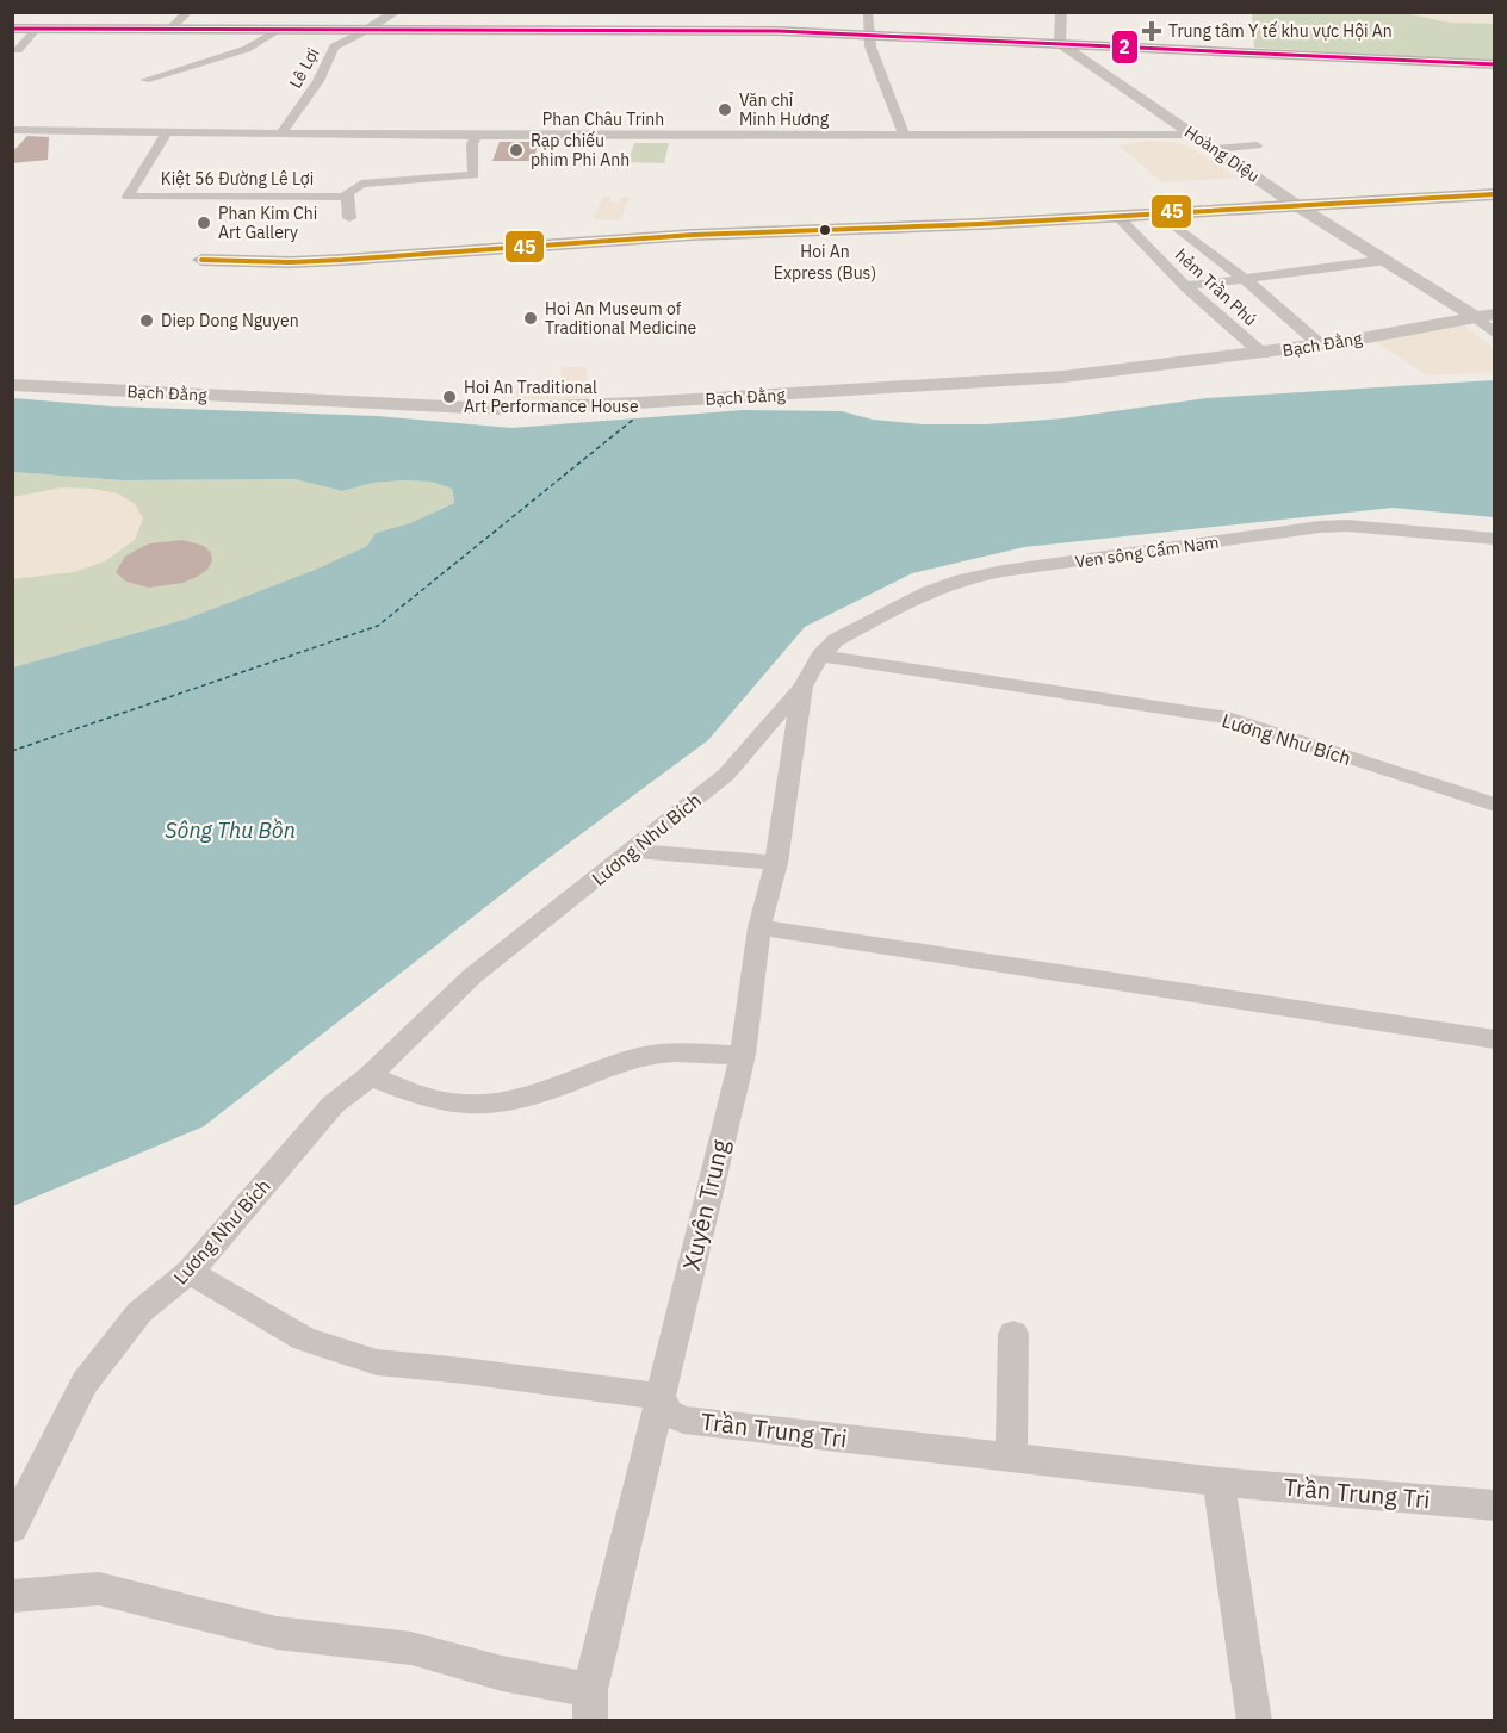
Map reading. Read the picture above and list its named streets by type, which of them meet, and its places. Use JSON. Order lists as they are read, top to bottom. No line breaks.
{"streets":{"street":["Lê Lợi","Phan Châu Trinh","Hoàng Diệu","Kiệt 56 Đường Lê Lợi","hẻm Trần Phú","Bạch Đằng","Ven sông Cẩm Nam","Lương Như Bích","Xuyên Trung","Trần Trung Tri"]},"crossings":[["Lê Lợi","Phan Châu Trinh"],["Phan Châu Trinh","Hoàng Diệu"],["Phan Châu Trinh","Kiệt 56 Đường Lê Lợi"],["Hoàng Diệu","Bạch Đằng"],["hẻm Trần Phú","Bạch Đằng"],["Ven sông Cẩm Nam","Lương Như Bích"],["Lương Như Bích","Xuyên Trung"],["Xuyên Trung","Trần Trung Tri"]],"water":["Sông Thu Bồn"],"places":{"health":["Trung tâm Y tế khu vực Hội An"],"other":["Văn chỉ Minh Hương","Rạp chiếu phim Phi Anh","Phan Kim Chi Art Gallery","Hoi An Express (Bus)","Hoi An Museum of Traditional Medicine","Diep Dong Nguyen","Hoi An Traditional Art Performance House"]},"lines":["transit line 2","transit line 45"]}
